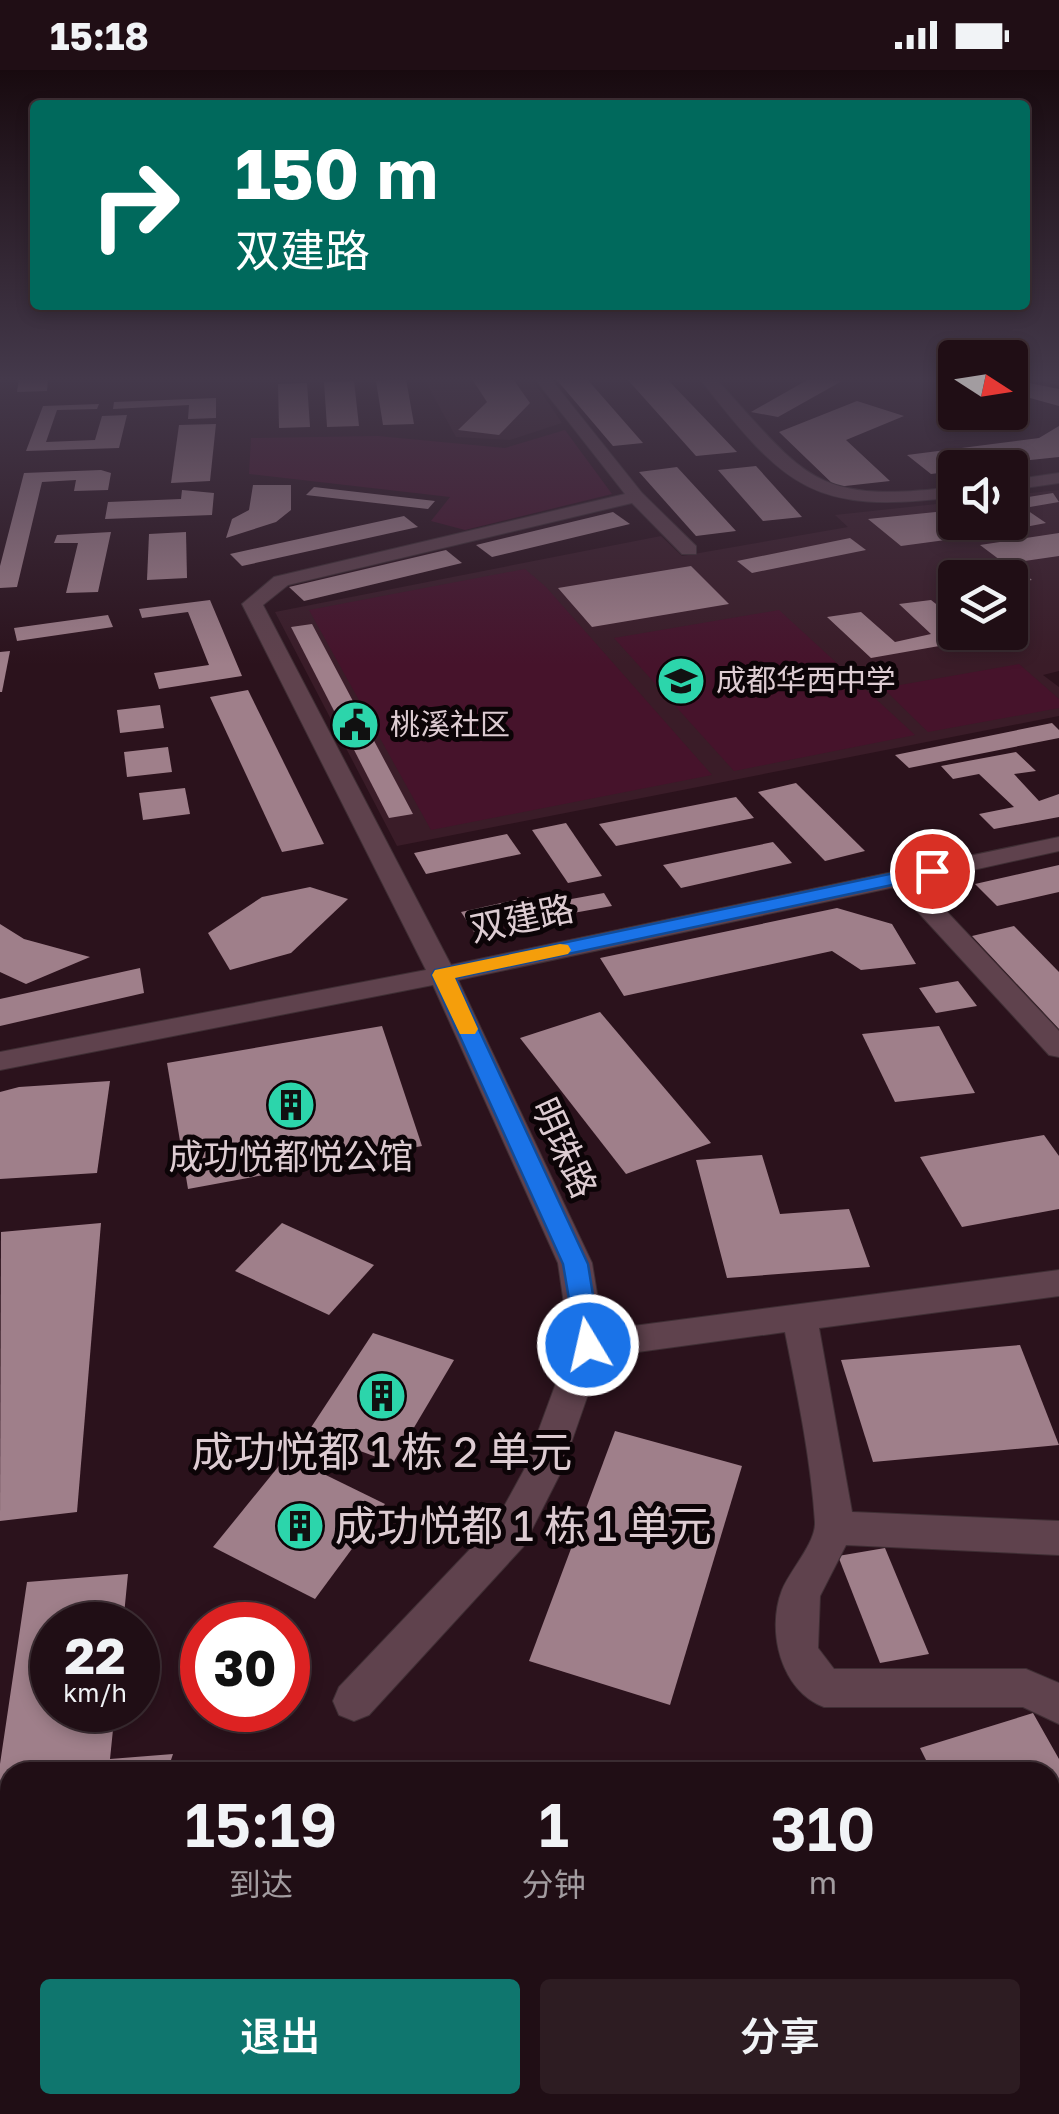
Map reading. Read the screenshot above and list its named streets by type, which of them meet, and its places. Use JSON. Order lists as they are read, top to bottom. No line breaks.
{"streets":{"street":["双建路","明珠路"]},"crossings":[["双建路","明珠路"]],"places":{"school or university":["成都华西中学"],"public building":["桃溪社区"],"building":["成功悦都悦公馆","成功悦都 1 栋 2 单元","成功悦都 1 栋 1 单元"]},"north":"right","page":{"status":"15:18","turn":["150 m","双建路"],"speed":"22 km/h","limit":"30","eta":["15:19","到达","1","分钟","310","m"],"buttons":["退出","分享"]}}
